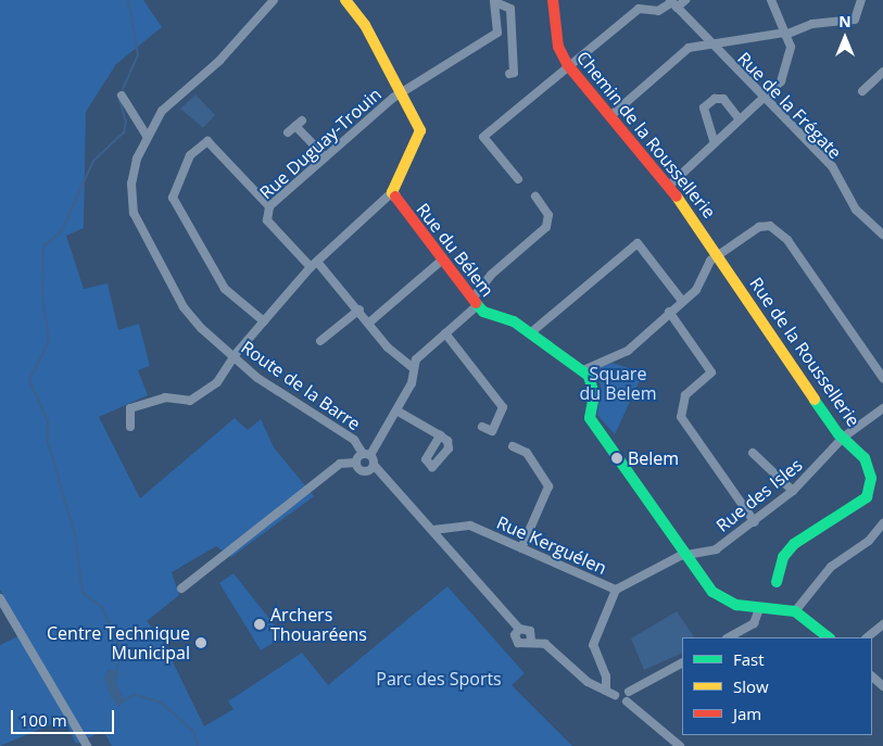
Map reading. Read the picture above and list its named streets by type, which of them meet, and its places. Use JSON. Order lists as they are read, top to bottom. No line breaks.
{"streets":{"street":["Rue de la Frégate","Chemin de la Roussellerie","Rue Duguay-Trouin","Rue du Bélem","Rue de la Roussellerie","Route de la Barre","Rue des Isles","Rue Kerguélen"]},"crossings":[["Chemin de la Roussellerie","Rue de la Roussellerie"],["Rue de la Roussellerie","Rue des Isles"],["Rue des Isles","Rue Kerguélen"]],"parks":["Square du Belem","Parc des Sports"],"places":["Belem","Archers Thouaréens","Centre Technique Municipal"],"legend":["Fast","Slow","Jam"],"scale_bar":"100 m","north":"top"}
